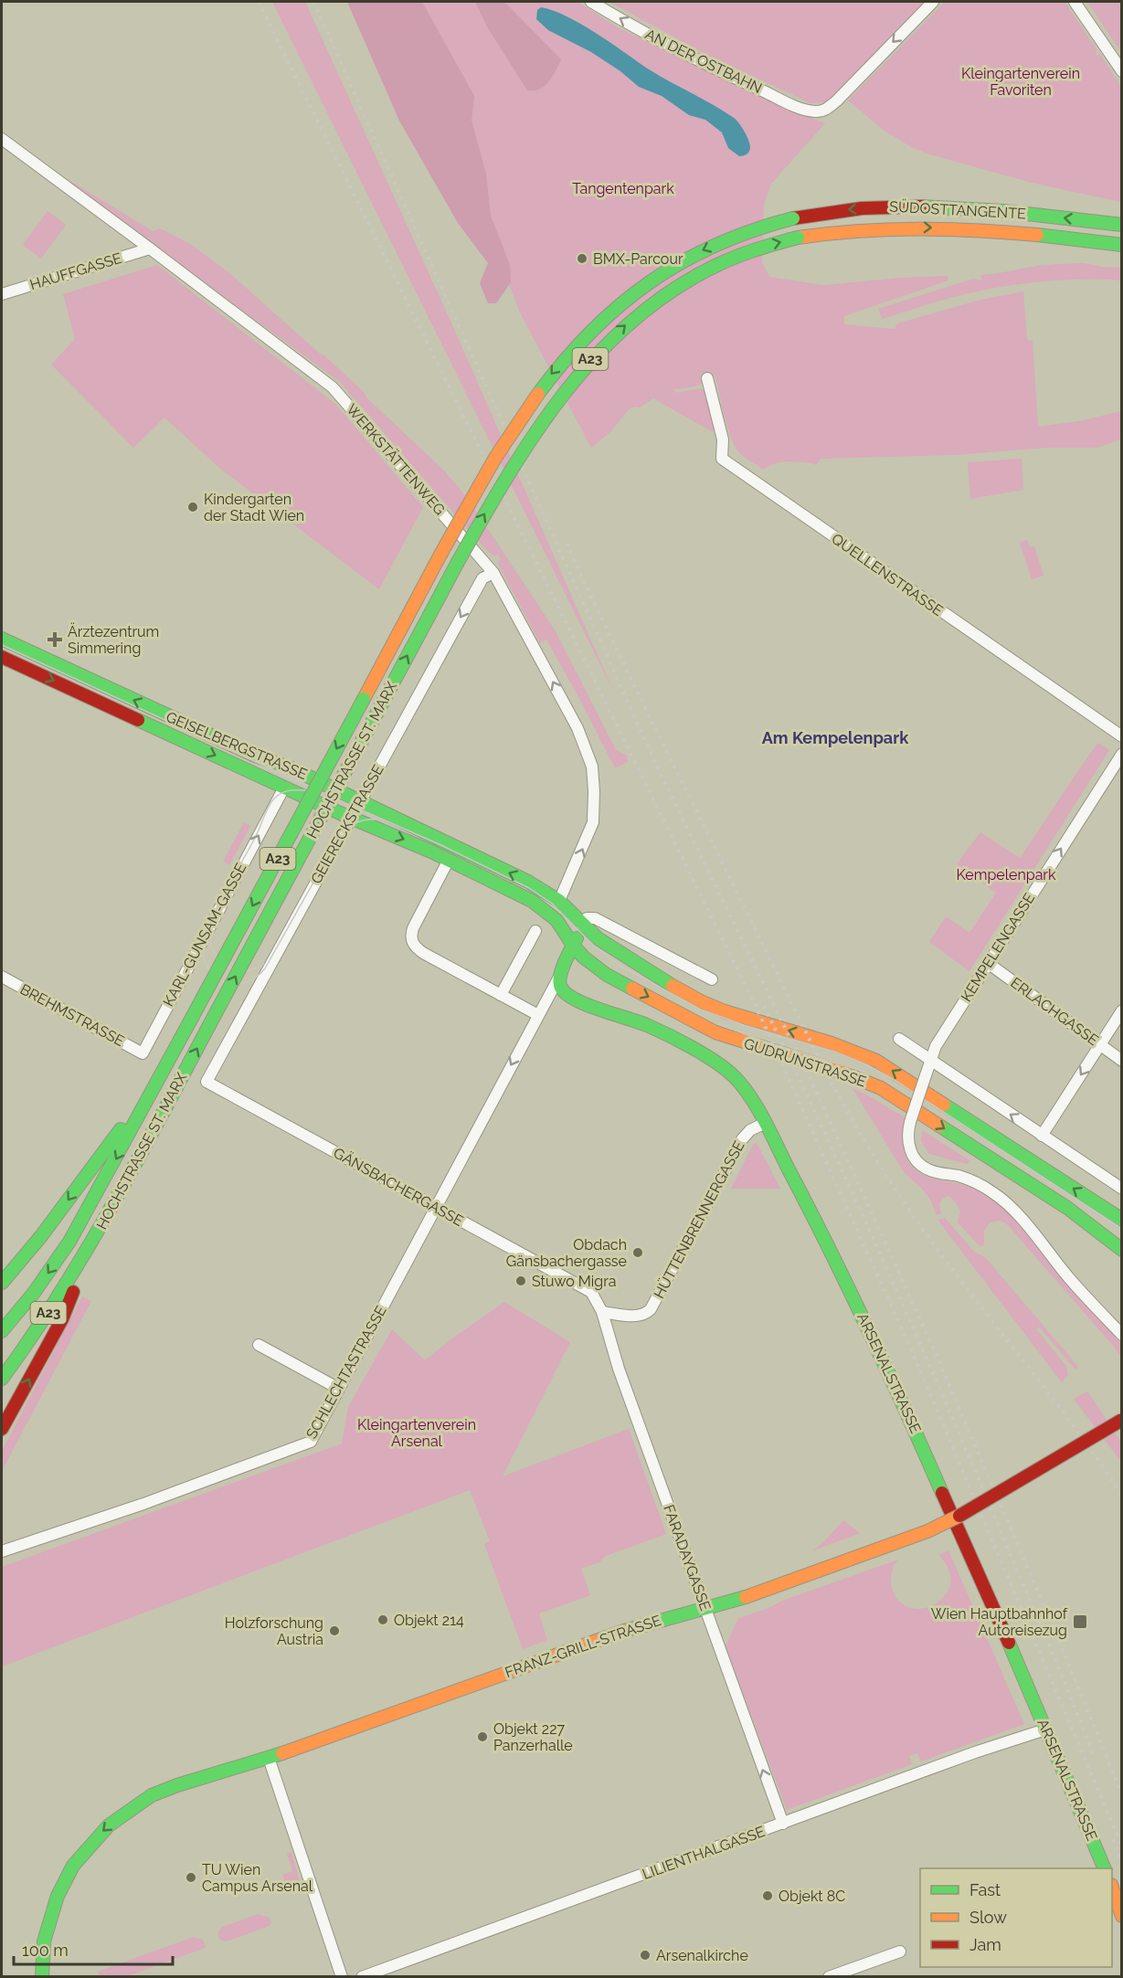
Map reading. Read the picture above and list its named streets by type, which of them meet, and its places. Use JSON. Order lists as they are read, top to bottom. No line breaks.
{"streets":{"main road":["SÜDOSTTANGENTE","A23","GEISELBERGSTRASSE","HOCHSTRASSE ST. MARX","GUDRUNSTRASSE","ARSENALSTRASSE","FRANZ-GRILL-STRASSE"],"street":["AN DER OSTBAHN","HAUFFGASSE","WERKSTÄTTENWEG","QUELLENSTRASSE","GEIERECKSTRASSE","KARL-GUNSAM-GASSE","KEMPELENGASSE","ERLACHGASSE","BREHMSTRASSE","GÄNSBACHERGASSE","HÜTTENBRENNERGASSE","SCHLECHTASTRASSE","FARADAYGASSE","LILIENTHALGASSE"]},"crossings":[["SÜDOSTTANGENTE","HOCHSTRASSE ST. MARX"],["HAUFFGASSE","WERKSTÄTTENWEG"],["WERKSTÄTTENWEG","GEISELBERGSTRASSE"],["WERKSTÄTTENWEG","GEIERECKSTRASSE"],["WERKSTÄTTENWEG","GUDRUNSTRASSE"],["GEISELBERGSTRASSE","GEIERECKSTRASSE"],["GEISELBERGSTRASSE","KARL-GUNSAM-GASSE"],["GEISELBERGSTRASSE","GUDRUNSTRASSE"],["GEIERECKSTRASSE","GÄNSBACHERGASSE"],["KARL-GUNSAM-GASSE","BREHMSTRASSE"],["KEMPELENGASSE","ERLACHGASSE"],["GÄNSBACHERGASSE","SCHLECHTASTRASSE"],["GÄNSBACHERGASSE","FARADAYGASSE"],["HÜTTENBRENNERGASSE","ARSENALSTRASSE"],["HÜTTENBRENNERGASSE","FARADAYGASSE"],["SCHLECHTASTRASSE","ARSENALSTRASSE"],["ARSENALSTRASSE","LILIENTHALGASSE"],["FARADAYGASSE","FRANZ-GRILL-STRASSE"],["FARADAYGASSE","LILIENTHALGASSE"]],"one_way":["AN DER OSTBAHN","GEIERECKSTRASSE","KARL-GUNSAM-GASSE","FARADAYGASSE"],"districts":["Am Kempelenpark"],"parks":["Kleingartenverein Favoriten","Tangentenpark","Kempelenpark","Kleingartenverein Arsenal"],"places":{"other":["BMX-Parcour","Kindergarten der Stadt Wien","Obdach Gänsbachergasse","Stuwo Migra","Objekt 214","Holzforschung Austria","Objekt 227 Panzerhalle","TU Wien Campus Arsenal","Objekt 8C","Arsenalkirche"],"health":["Ärztezentrum Simmering"],"transit":["Wien Hauptbahnhof Autoreisezug"]},"legend":["Fast","Slow","Jam"],"scale_bar":"100 m"}
